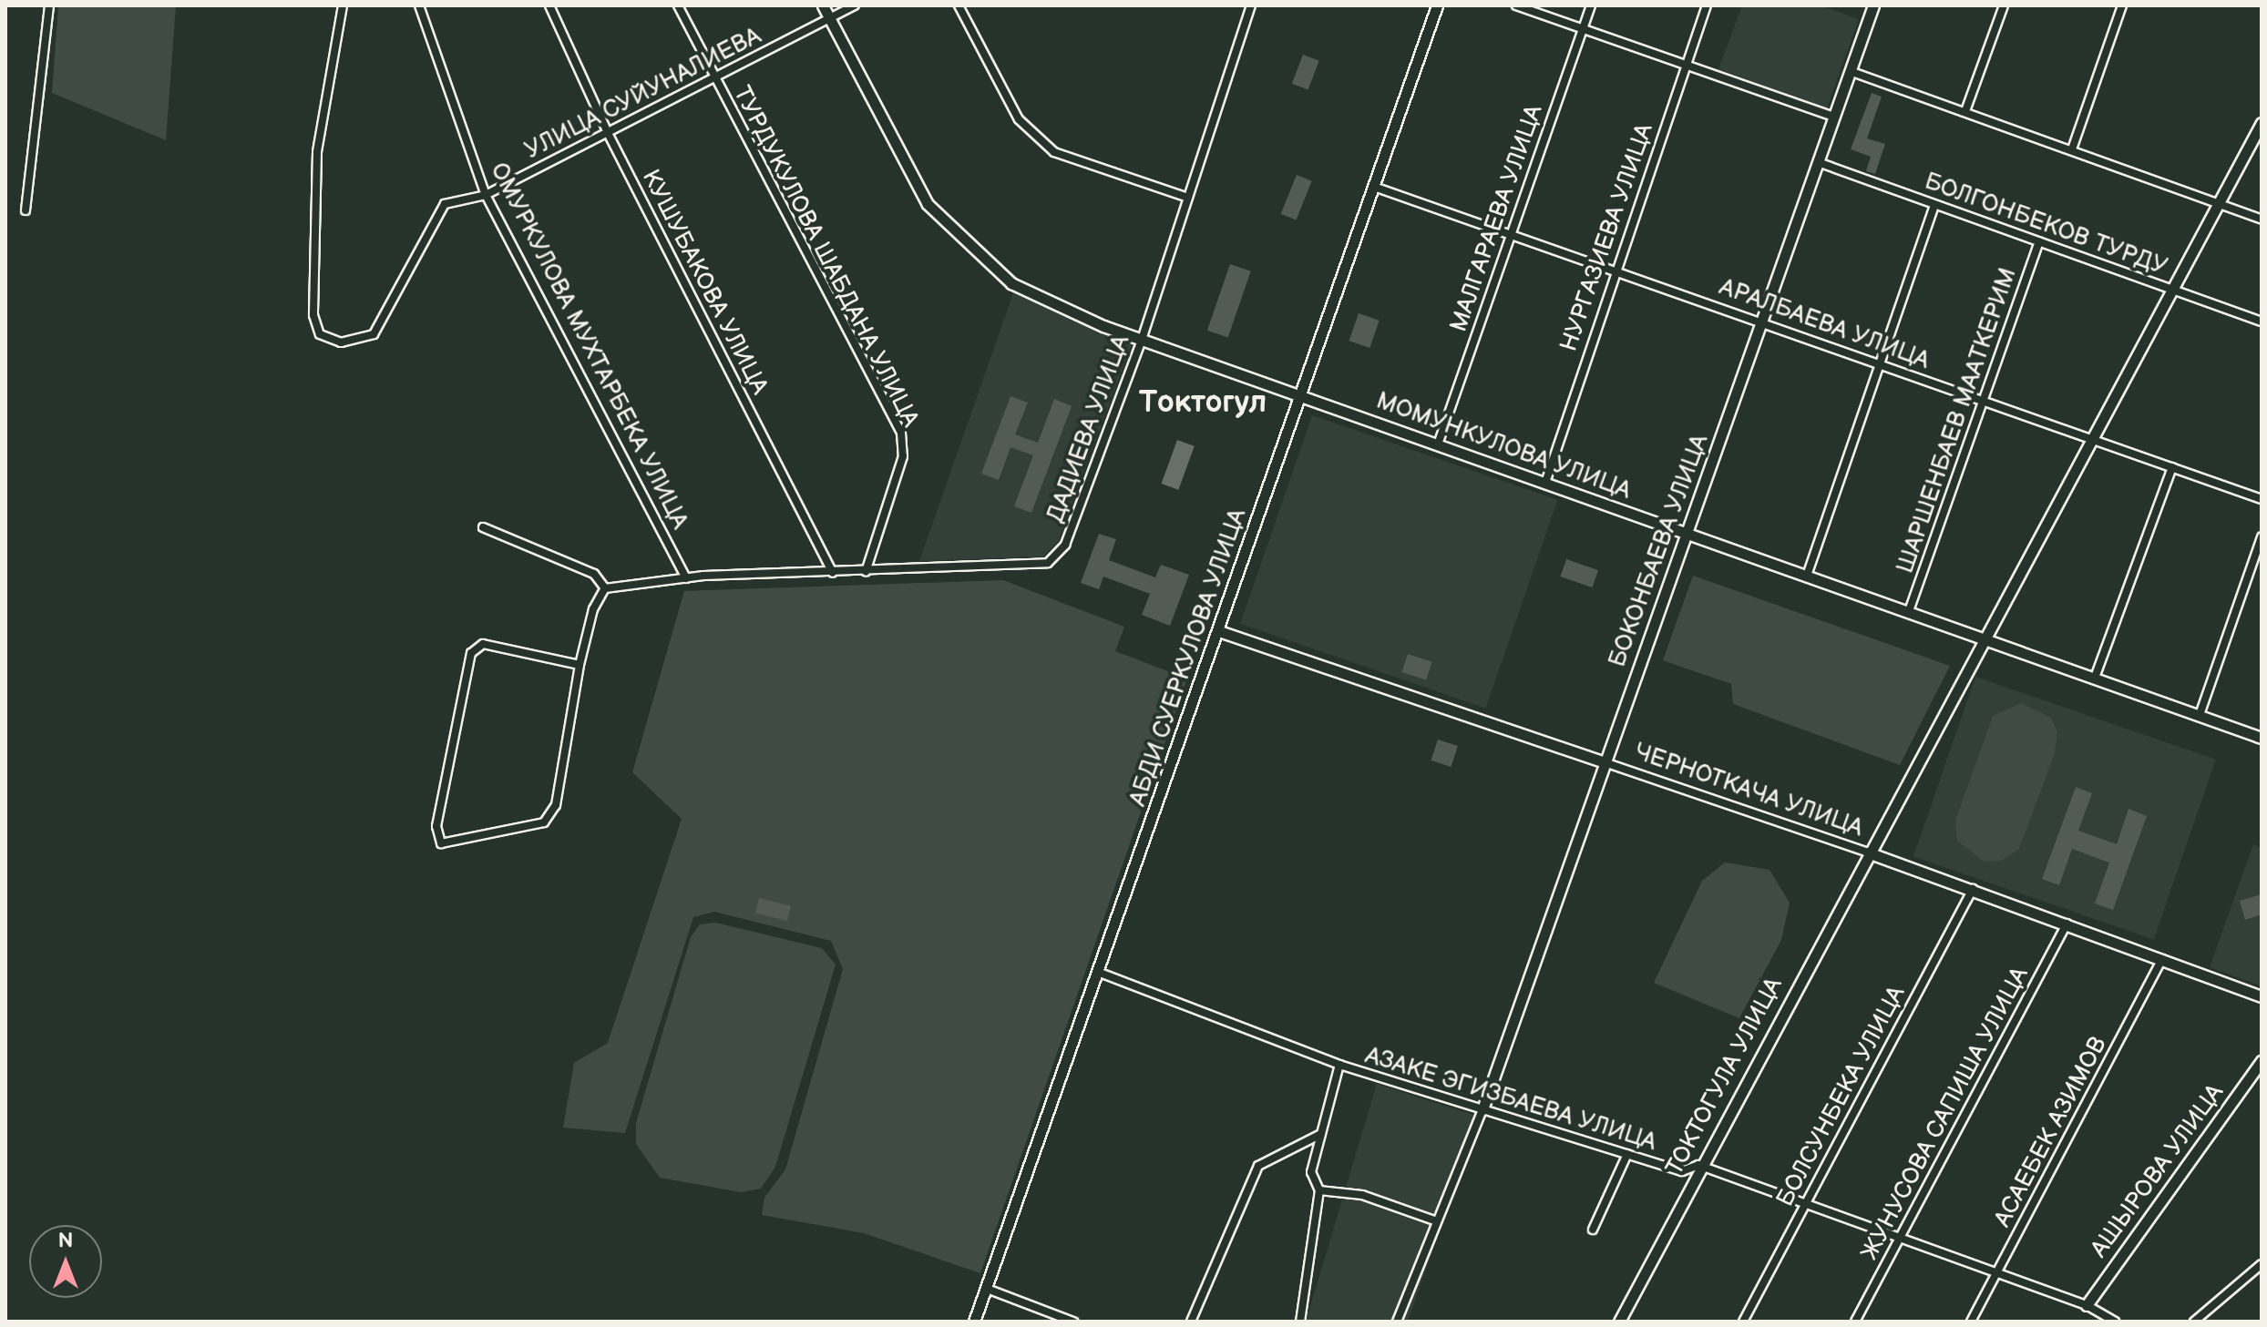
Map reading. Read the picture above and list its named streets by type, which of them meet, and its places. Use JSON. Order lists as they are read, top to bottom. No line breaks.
{"streets":{"street":["УЛИЦА СУЙУНАЛИЕВА","МАЛГАРАЕВА УЛИЦА","БОЛГОНБЕКОВ ТУРДУ","НУРГАЗИЕВА УЛИЦА","ТУРДУКУЛОВА ШАБДАНА УЛИЦА","КУШУБАКОВА УЛИЦА","АРАЛБАЕВА УЛИЦА","ОМУРКУЛОВА МУХТАРБЕКА УЛИЦА","ШАРШЕНБАЕВ МААТКЕРИМ","ДАДИЕВА УЛИЦА","МОМУНКУЛОВА УЛИЦА","БОКОНБАЕВА УЛИЦА","АБДИ СУЕРКУЛОВА УЛИЦА","ЧЕРНОТКАЧА УЛИЦА","ТОКТОГУЛА УЛИЦА","БОЛСУНБЕКА УЛИЦА","АЗАКЕ ЭГИЗБАЕВА УЛИЦА","ЖУНУСОВА САПИША УЛИЦА","АСАЕБЕК АЗИМОВ","АШЫРОВА УЛИЦА"]},"crossings":[["УЛИЦА СУЙУНАЛИЕВА","ТУРДУКУЛОВА ШАБДАНА УЛИЦА"],["УЛИЦА СУЙУНАЛИЕВА","КУШУБАКОВА УЛИЦА"],["УЛИЦА СУЙУНАЛИЕВА","ОМУРКУЛОВА МУХТАРБЕКА УЛИЦА"],["УЛИЦА СУЙУНАЛИЕВА","МОМУНКУЛОВА УЛИЦА"],["МАЛГАРАЕВА УЛИЦА","АРАЛБАЕВА УЛИЦА"],["МАЛГАРАЕВА УЛИЦА","МОМУНКУЛОВА УЛИЦА"],["БОЛГОНБЕКОВ ТУРДУ","ШАРШЕНБАЕВ МААТКЕРИМ"],["БОЛГОНБЕКОВ ТУРДУ","БОКОНБАЕВА УЛИЦА"],["БОЛГОНБЕКОВ ТУРДУ","ТОКТОГУЛА УЛИЦА"],["НУРГАЗИЕВА УЛИЦА","АРАЛБАЕВА УЛИЦА"],["НУРГАЗИЕВА УЛИЦА","МОМУНКУЛОВА УЛИЦА"],["ТУРДУКУЛОВА ШАБДАНА УЛИЦА","ДАДИЕВА УЛИЦА"],["КУШУБАКОВА УЛИЦА","ДАДИЕВА УЛИЦА"],["АРАЛБАЕВА УЛИЦА","ШАРШЕНБАЕВ МААТКЕРИМ"],["АРАЛБАЕВА УЛИЦА","БОКОНБАЕВА УЛИЦА"],["АРАЛБАЕВА УЛИЦА","АБДИ СУЕРКУЛОВА УЛИЦА"],["АРАЛБАЕВА УЛИЦА","ТОКТОГУЛА УЛИЦА"],["ОМУРКУЛОВА МУХТАРБЕКА УЛИЦА","ДАДИЕВА УЛИЦА"],["ШАРШЕНБАЕВ МААТКЕРИМ","МОМУНКУЛОВА УЛИЦА"],["ДАДИЕВА УЛИЦА","МОМУНКУЛОВА УЛИЦА"],["МОМУНКУЛОВА УЛИЦА","БОКОНБАЕВА УЛИЦА"],["МОМУНКУЛОВА УЛИЦА","АБДИ СУЕРКУЛОВА УЛИЦА"],["МОМУНКУЛОВА УЛИЦА","ТОКТОГУЛА УЛИЦА"],["БОКОНБАЕВА УЛИЦА","ЧЕРНОТКАЧА УЛИЦА"],["БОКОНБАЕВА УЛИЦА","АЗАКЕ ЭГИЗБАЕВА УЛИЦА"],["АБДИ СУЕРКУЛОВА УЛИЦА","ЧЕРНОТКАЧА УЛИЦА"],["АБДИ СУЕРКУЛОВА УЛИЦА","АЗАКЕ ЭГИЗБАЕВА УЛИЦА"],["ЧЕРНОТКАЧА УЛИЦА","ТОКТОГУЛА УЛИЦА"],["ЧЕРНОТКАЧА УЛИЦА","БОЛСУНБЕКА УЛИЦА"],["ЧЕРНОТКАЧА УЛИЦА","ЖУНУСОВА САПИША УЛИЦА"],["ЧЕРНОТКАЧА УЛИЦА","АСАЕБЕК АЗИМОВ"],["ТОКТОГУЛА УЛИЦА","АЗАКЕ ЭГИЗБАЕВА УЛИЦА"],["БОЛСУНБЕКА УЛИЦА","АЗАКЕ ЭГИЗБАЕВА УЛИЦА"],["АЗАКЕ ЭГИЗБАЕВА УЛИЦА","ЖУНУСОВА САПИША УЛИЦА"],["АЗАКЕ ЭГИЗБАЕВА УЛИЦА","АСАЕБЕК АЗИМОВ"],["АЗАКЕ ЭГИЗБАЕВА УЛИЦА","АШЫРОВА УЛИЦА"]],"districts":["Токтогул"],"north":"top"}
